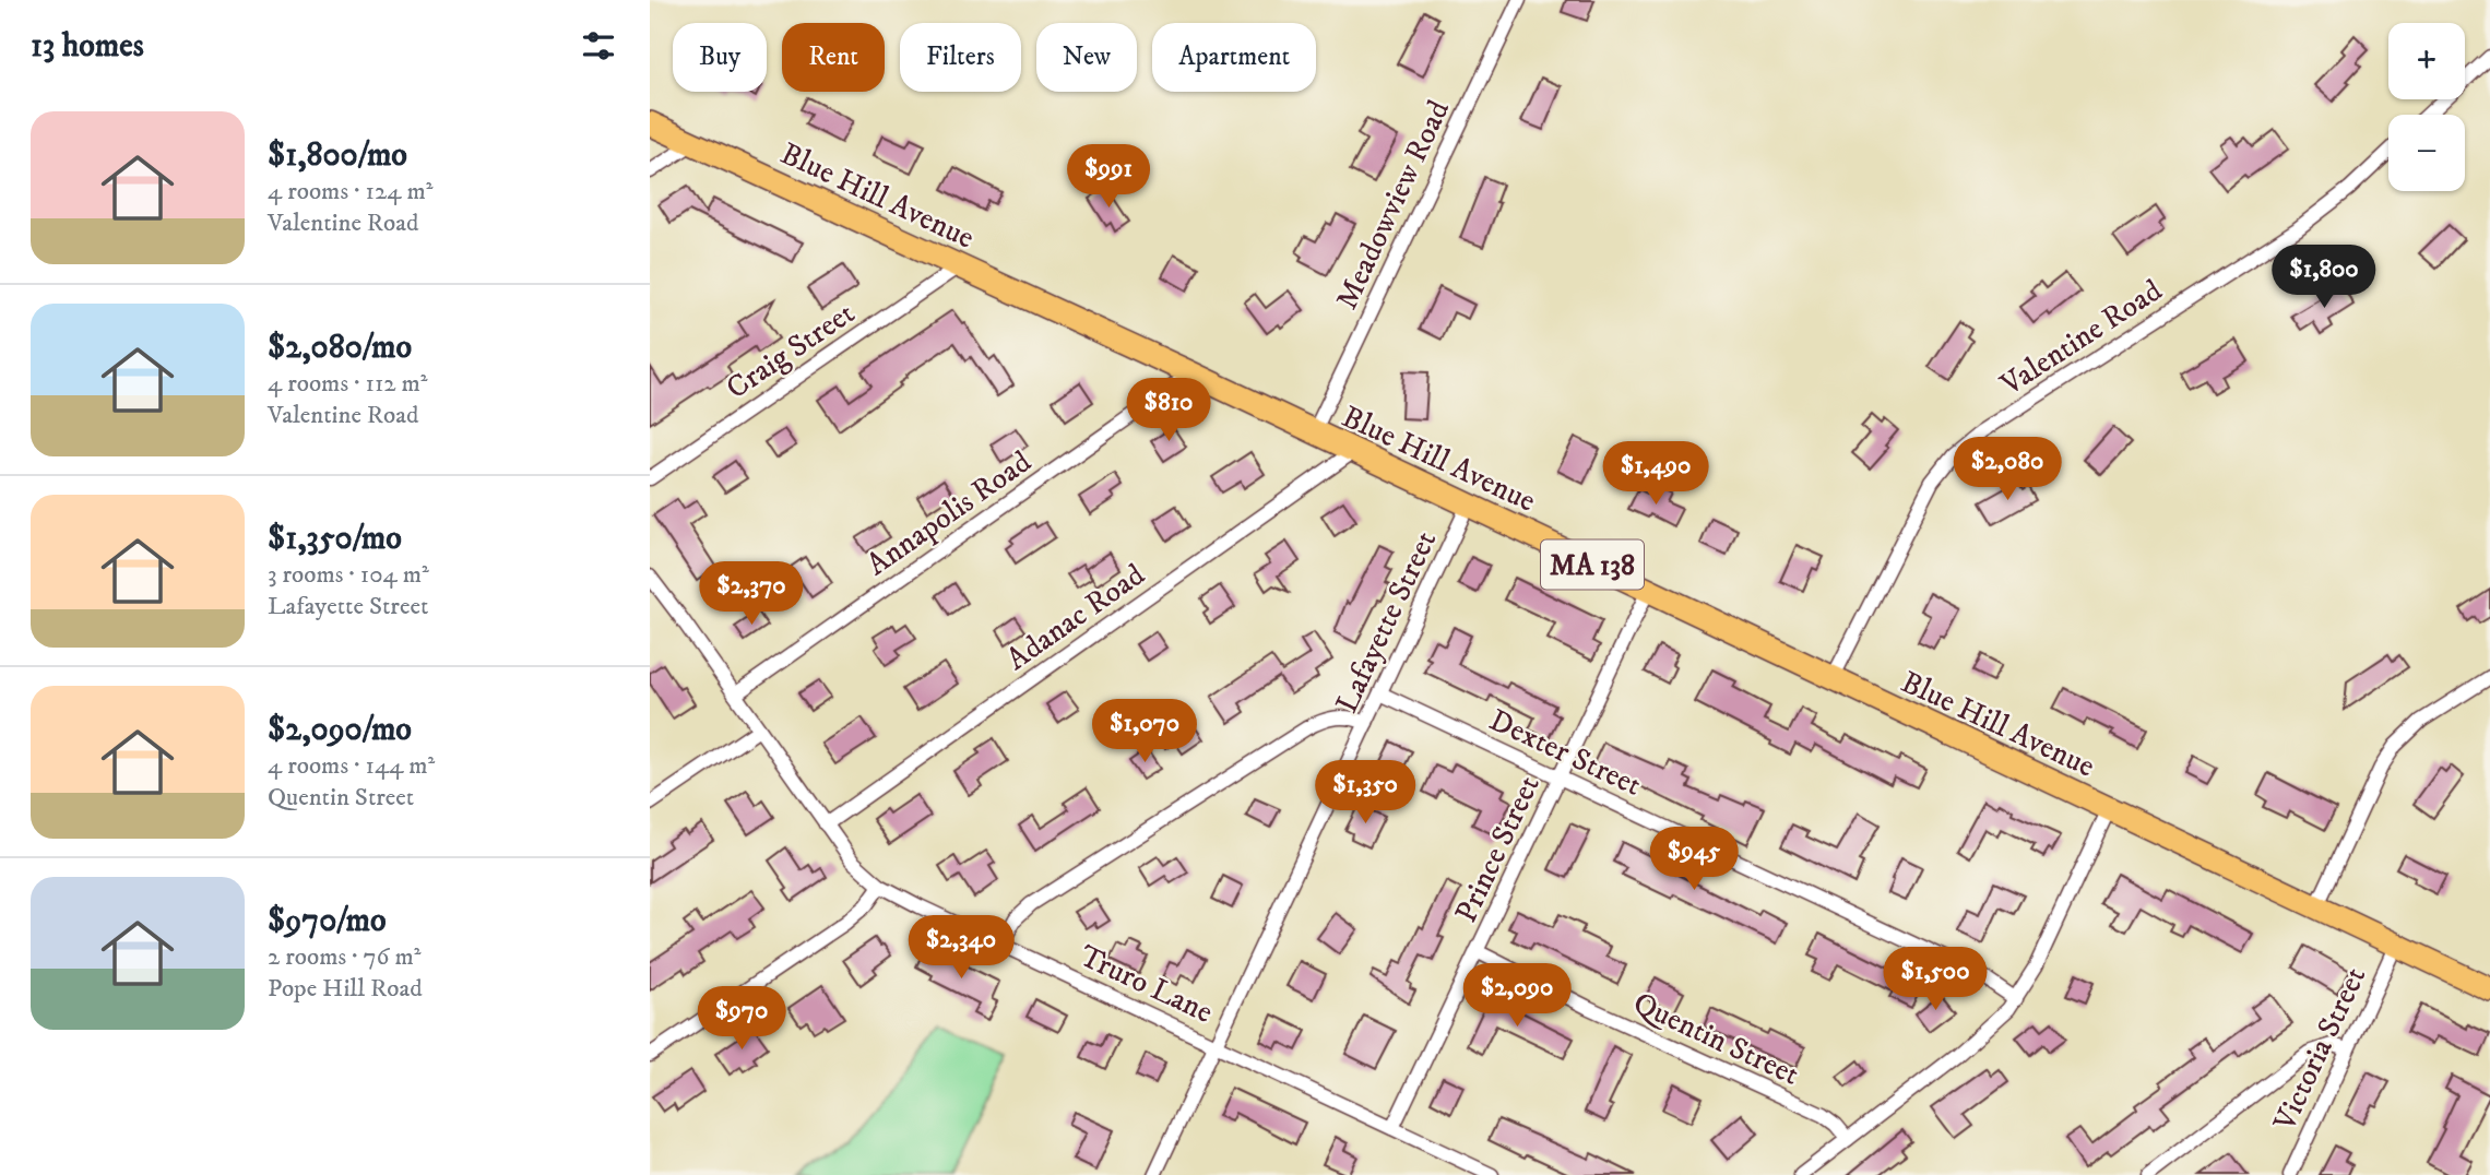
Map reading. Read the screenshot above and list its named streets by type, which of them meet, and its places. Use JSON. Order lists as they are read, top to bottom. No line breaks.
{"streets":{"highway":["Blue Hill Avenue","MA 138"],"street":["Meadowview Road","Valentine Road","Craig Street","Annapolis Road","Adanac Road","Lafayette Street","Dexter Street","Prince Street","Truro Lane","Quentin Street","Victoria Street"]},"crossings":[["Blue Hill Avenue","Meadowview Road"],["Blue Hill Avenue","Valentine Road"],["Blue Hill Avenue","Craig Street"],["Blue Hill Avenue","Annapolis Road"],["Blue Hill Avenue","Adanac Road"],["Blue Hill Avenue","Lafayette Street"],["Blue Hill Avenue","Prince Street"],["Blue Hill Avenue","Victoria Street"],["Annapolis Road","Truro Lane"],["Adanac Road","Truro Lane"],["Lafayette Street","Dexter Street"],["Lafayette Street","Truro Lane"],["Dexter Street","Prince Street"],["Prince Street","Truro Lane"],["Prince Street","Quentin Street"]],"page":{"heading":"13 homes","map_buttons":["+","−"],"chip":["Buy","Rent","Filters","New","Apartment"],"list":[{"name":"$1,800/mo","note":"4 rooms · 124 m² · Valentine Road"},{"name":"$2,080/mo","note":"4 rooms · 112 m² · Valentine Road"},{"name":"$1,350/mo","note":"3 rooms · 104 m² · Lafayette Street"},{"name":"$2,090/mo","note":"4 rooms · 144 m² · Quentin Street"},{"name":"$970/mo","note":"2 rooms · 76 m² · Pope Hill Road"}],"price":["$991","$1,800","$810","$2,080","$1,490","$2,370","$1,070","$1,350","$945","$2,340","$1,500","$2,090","$970"]}}
